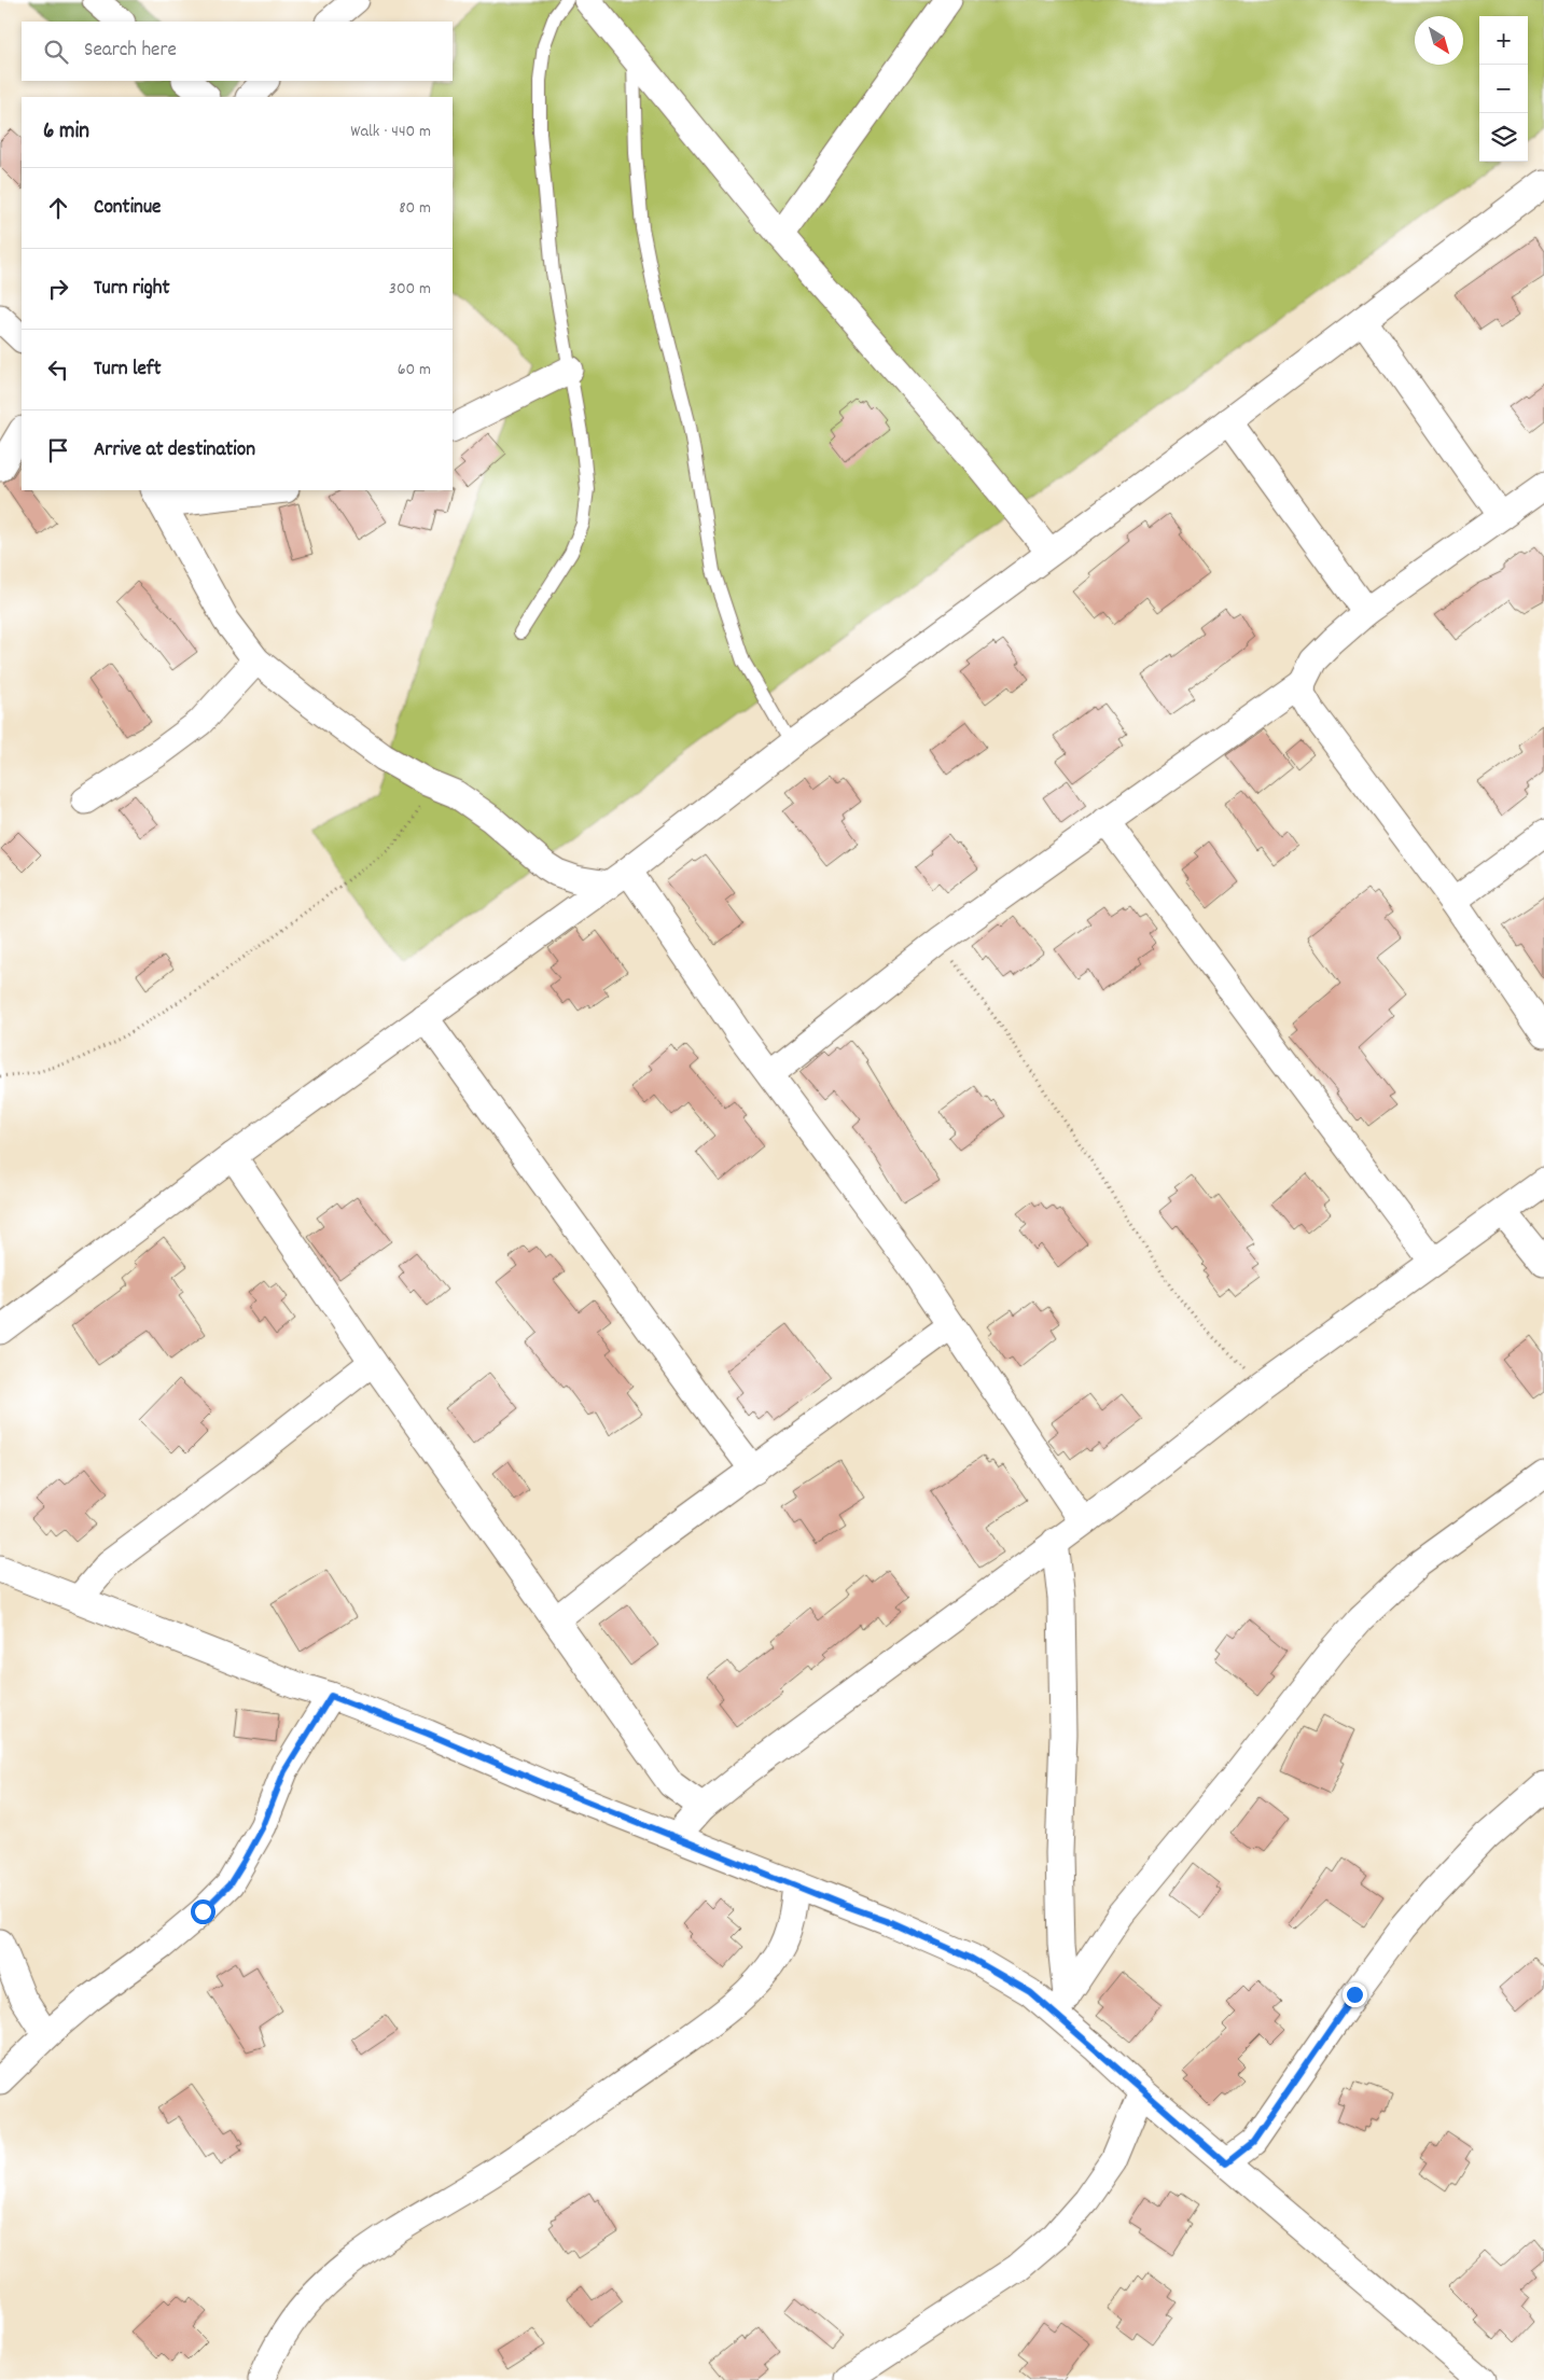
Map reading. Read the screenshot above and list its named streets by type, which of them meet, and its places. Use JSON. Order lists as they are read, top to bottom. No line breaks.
{"north":"bottom right","page":{"map_buttons":["+","−"],"search":"Search here","heading":["6 min","Walk · 440 m"],"list":[["Continue","80 m"],["Turn right","300 m"],["Turn left","60 m"],"Arrive at destination"]}}
